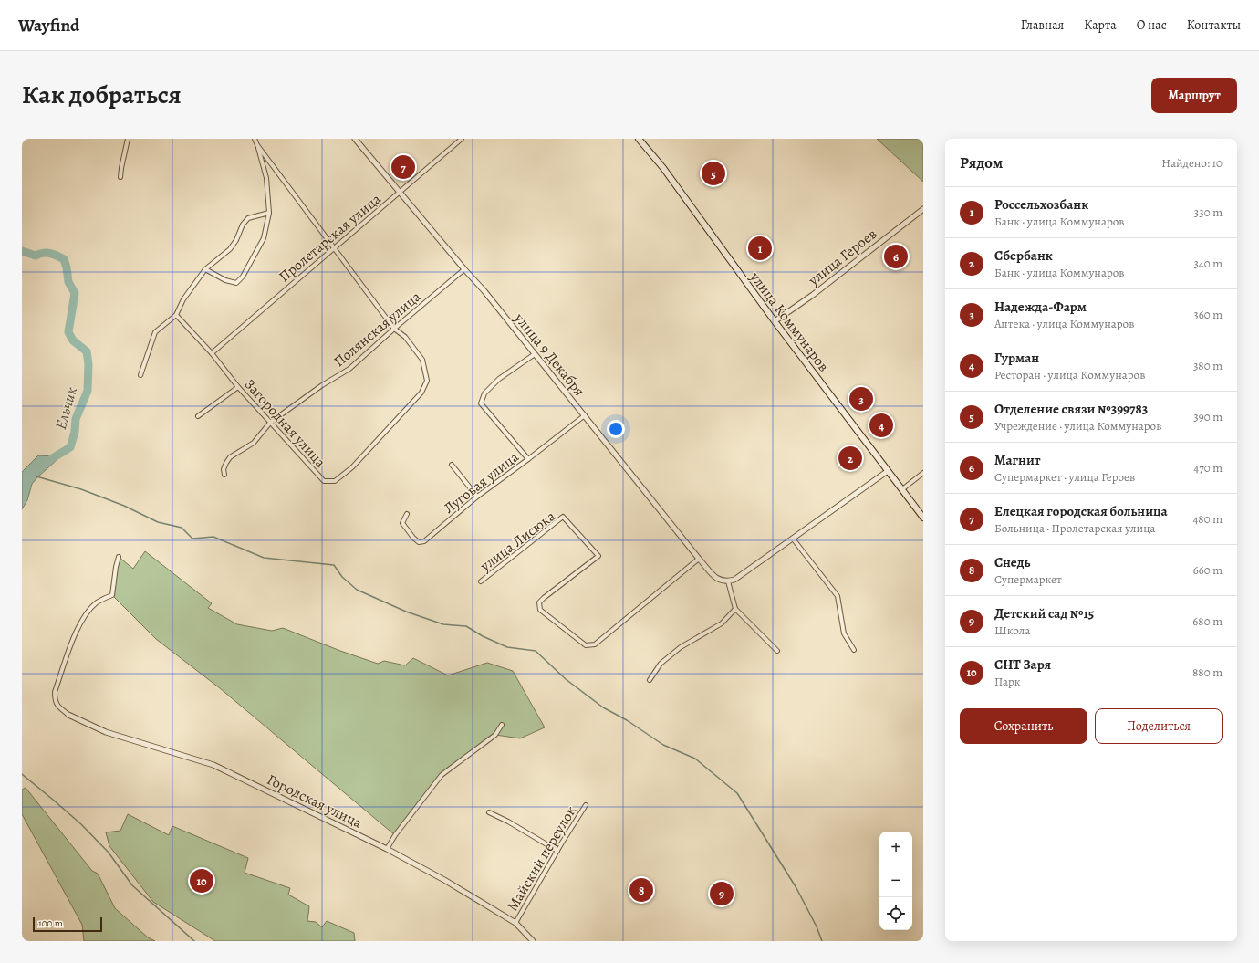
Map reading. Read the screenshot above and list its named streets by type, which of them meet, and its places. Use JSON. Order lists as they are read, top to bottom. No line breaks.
{"streets":{"main road":["улица Коммунаров"],"street":["Пролетарская улица","улица Героев","Полянская улица","улица 9 Декабря","Загородная улица","Луговая улица","улица Лисюка","Городская улица","Майский переулок"]},"crossings":[["Пролетарская улица","улица 9 Декабря"],["Пролетарская улица","Загородная улица"],["улица Героев","улица Коммунаров"],["Полянская улица","улица 9 Декабря"],["Полянская улица","Загородная улица"],["улица 9 Декабря","Луговая улица"],["улица 9 Декабря","улица Лисюка"],["Городская улица","Майский переулок"]],"water":["Ельчик"],"scale_bar":"100 m","page":{"header":"Wayfind","nav":["Главная","Карта","О нас","Контакты"],"title":"Как добраться","buttons":["Маршрут",["Сохранить","Поделиться"]],"heading":["Рядом","Найдено: 10"],"pins":["7","5","1","6","3","4","2","10","8","9"],"list":[{"mark":"1","name":"Россельхозбанк","note":"Банк · улица Коммунаров","value":"330 m"},{"mark":"2","name":"Сбербанк","note":"Банк · улица Коммунаров","value":"340 m"},{"mark":"3","name":"Надежда-Фарм","note":"Аптека · улица Коммунаров","value":"360 m"},{"mark":"4","name":"Гурман","note":"Ресторан · улица Коммунаров","value":"380 m"},{"mark":"5","name":"Отделение связи №399783","note":"Учреждение · улица Коммунаров","value":"390 m"},{"mark":"6","name":"Магнит","note":"Супермаркет · улица Героев","value":"470 m"},{"mark":"7","name":"Елецкая городская больница","note":"Больница · Пролетарская улица","value":"480 m"},{"mark":"8","name":"Снедь","note":"Супермаркет","value":"660 m"},{"mark":"9","name":"Детский сад №15","note":"Школа","value":"680 m"},{"mark":"10","name":"СНТ Заря","note":"Парк","value":"880 m"}],"map_buttons":["+","−"],"scale":"100 m"}}
